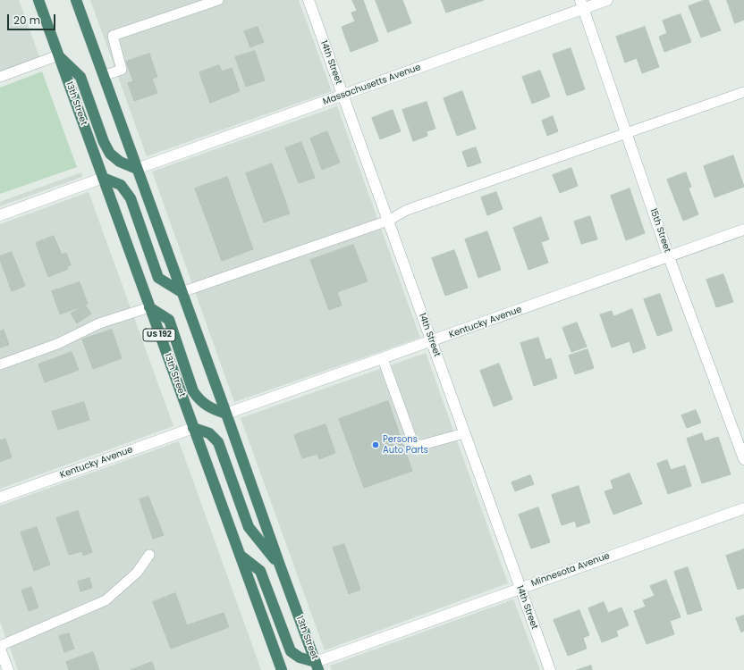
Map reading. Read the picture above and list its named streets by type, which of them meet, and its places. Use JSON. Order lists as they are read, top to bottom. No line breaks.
{"streets":{"highway":["13th Street","US 192"],"street":["14th Street","Massachusetts Avenue","15th Street","Kentucky Avenue","Minnesota Avenue"]},"crossings":[["14th Street","Massachusetts Avenue"],["14th Street","Kentucky Avenue"],["14th Street","Minnesota Avenue"],["Massachusetts Avenue","13th Street"],["Massachusetts Avenue","15th Street"],["13th Street","Kentucky Avenue"],["13th Street","Minnesota Avenue"],["15th Street","Kentucky Avenue"]],"places":["Persons Auto Parts"],"scale_bar":"20 m"}
